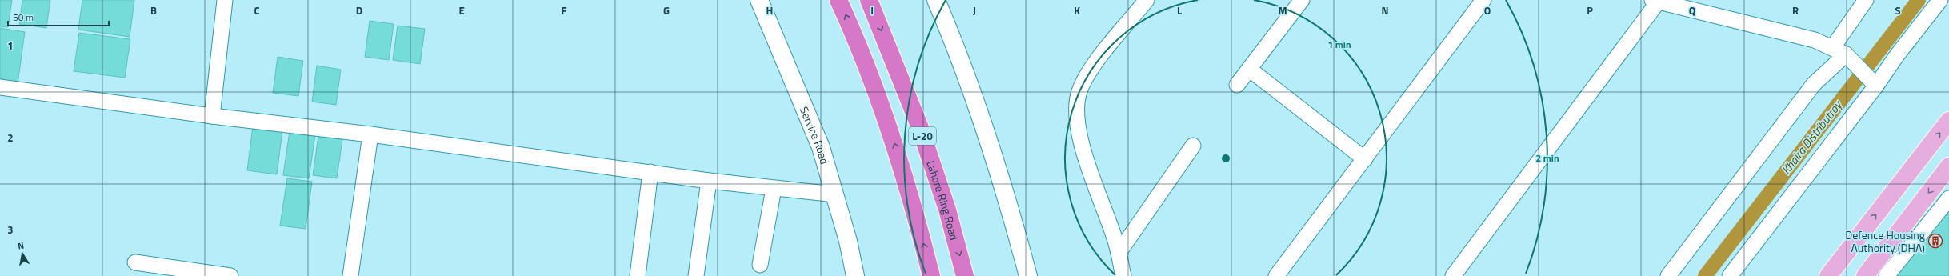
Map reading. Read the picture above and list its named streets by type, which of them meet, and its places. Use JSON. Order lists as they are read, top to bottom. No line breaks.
{"streets":{"highway":["L-20","Lahore Ring Road"],"street":["Service Road"]},"water":["Khaira Distributroy"],"places":{"building":["Defence Housing Authority (DHA)"]},"scale_bar":"50 m","north":"top","grid":{"columns":["B","C","D","E","F","G","H","I","J","K","L","M","N","O","P","Q","R","S"],"rows":["1","2","3"]},"rings":["1 min","2 min"]}
